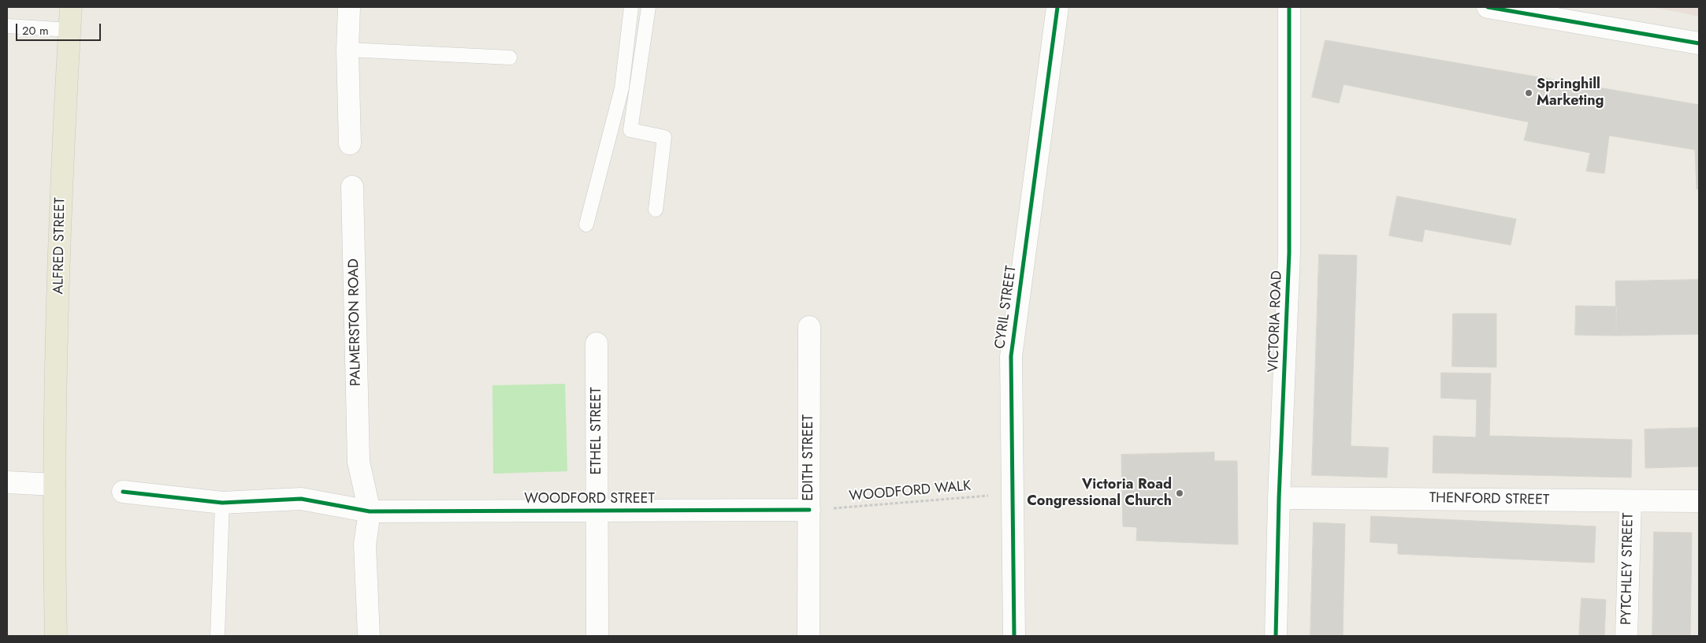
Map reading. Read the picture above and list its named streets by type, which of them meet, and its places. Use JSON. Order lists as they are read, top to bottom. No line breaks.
{"streets":{"main road":["ALFRED STREET"],"street":["CYRIL STREET","VICTORIA ROAD","PALMERSTON ROAD","ETHEL STREET","EDITH STREET","WOODFORD STREET","THENFORD STREET","PYTCHLEY STREET"],"path":["WOODFORD WALK"]},"crossings":[["CYRIL STREET","WOODFORD WALK"],["VICTORIA ROAD","THENFORD STREET"],["PALMERSTON ROAD","WOODFORD STREET"],["ETHEL STREET","WOODFORD STREET"],["EDITH STREET","WOODFORD WALK"],["EDITH STREET","WOODFORD STREET"],["WOODFORD WALK","WOODFORD STREET"],["THENFORD STREET","PYTCHLEY STREET"]],"places":["Springhill Marketing","Victoria Road Congressional Church"],"scale_bar":"20 m"}
